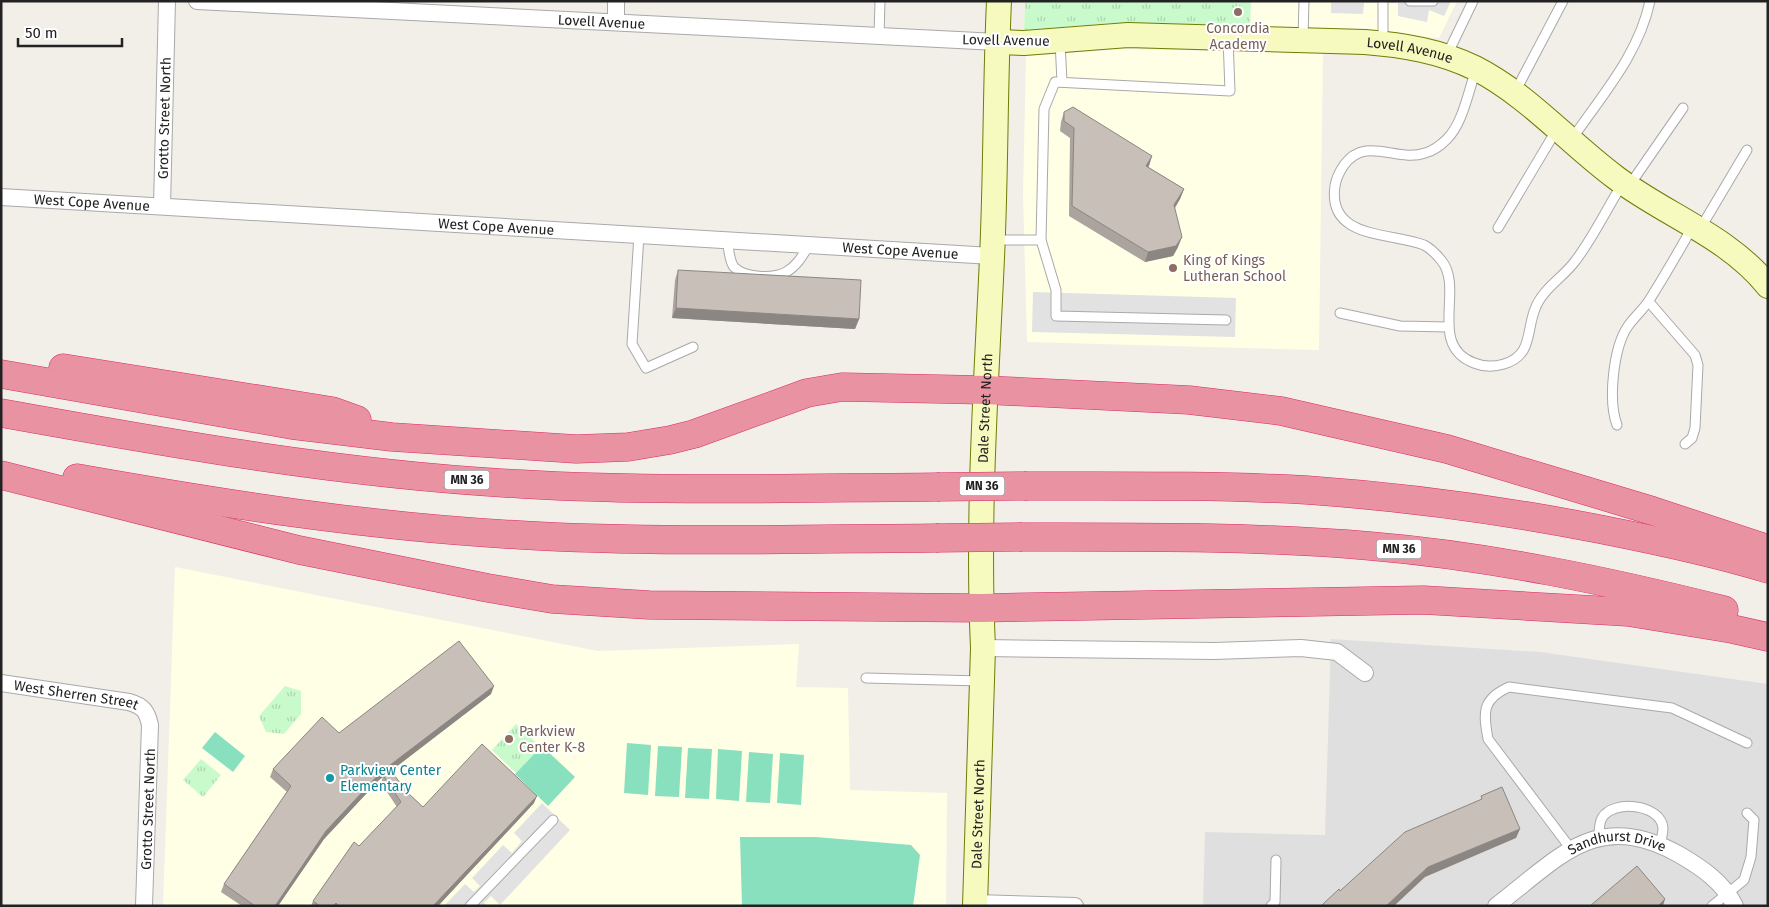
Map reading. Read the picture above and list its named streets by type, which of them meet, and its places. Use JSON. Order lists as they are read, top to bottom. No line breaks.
{"streets":{"highway":["MN 36"],"main road":["Lovell Avenue","Dale Street North"],"street":["Grotto Street North","West Cope Avenue","West Sherren Street","Sandhurst Drive"]},"crossings":[["Lovell Avenue","Dale Street North"],["Grotto Street North","West Cope Avenue"],["Grotto Street North","West Sherren Street"],["West Cope Avenue","Dale Street North"]],"places":["Concordia Academy","King of Kings Lutheran School","Parkview Center K-8","Parkview Center Elementary"],"scale_bar":"50 m"}
